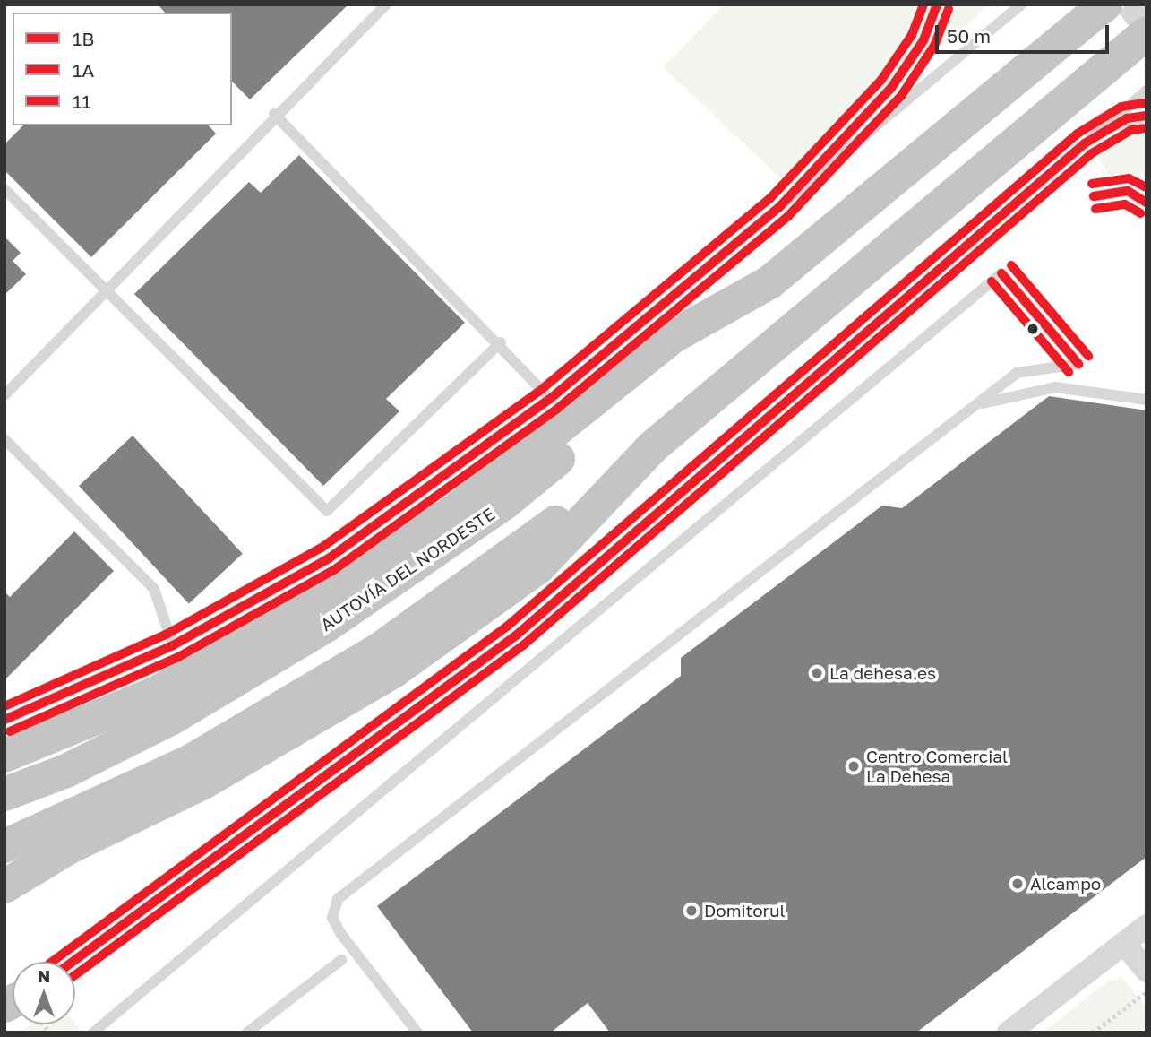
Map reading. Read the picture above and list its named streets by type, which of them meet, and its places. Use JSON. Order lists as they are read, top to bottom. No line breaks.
{"streets":{"highway":["AUTOVÍA DEL NORDESTE"]},"places":["La dehesa.es","Centro Comercial La Dehesa","Alcampo","Domitorul"],"lines":["transit line 1B","transit line 11","transit line 1A"],"legend":["1B","1A","11"],"scale_bar":"50 m","north":"top"}
